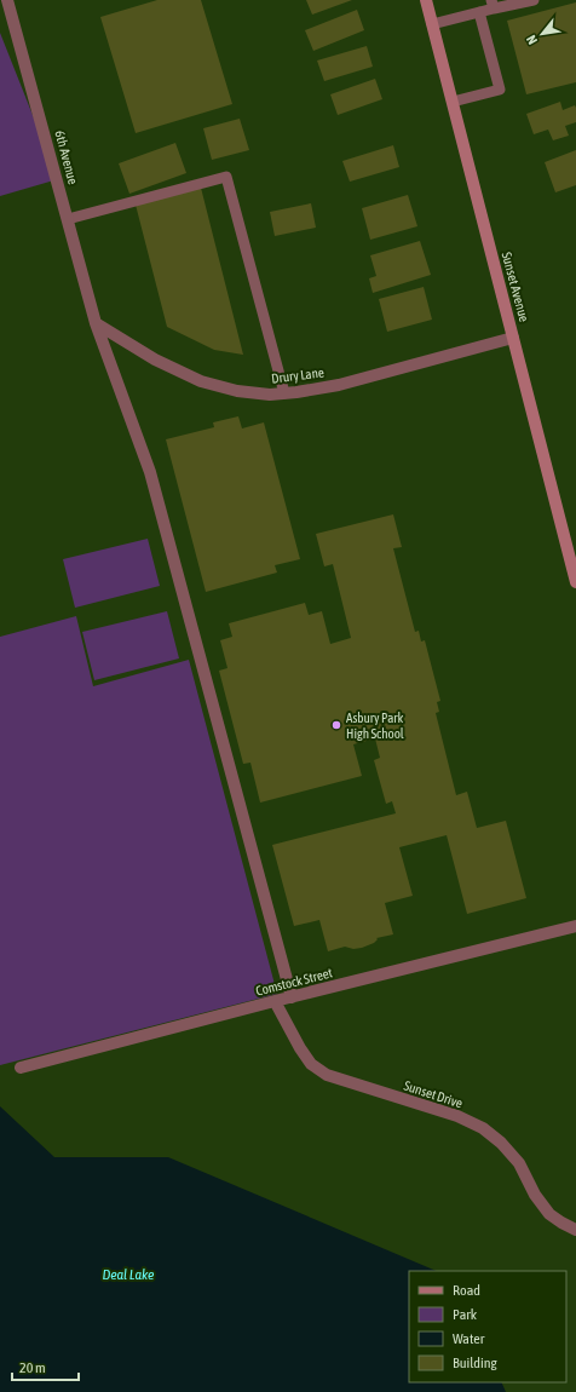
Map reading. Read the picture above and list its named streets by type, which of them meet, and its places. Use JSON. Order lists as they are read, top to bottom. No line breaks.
{"streets":{"street":["6th Avenue","Sunset Avenue","Drury Lane","Comstock Street","Sunset Drive"]},"crossings":[["6th Avenue","Drury Lane"],["6th Avenue","Comstock Street"],["Sunset Avenue","Drury Lane"],["Comstock Street","Sunset Drive"]],"water":["Deal Lake"],"places":["Asbury Park High School"],"legend":["Road","Park","Water","Building"],"scale_bar":"20 m","north":"bottom left"}
